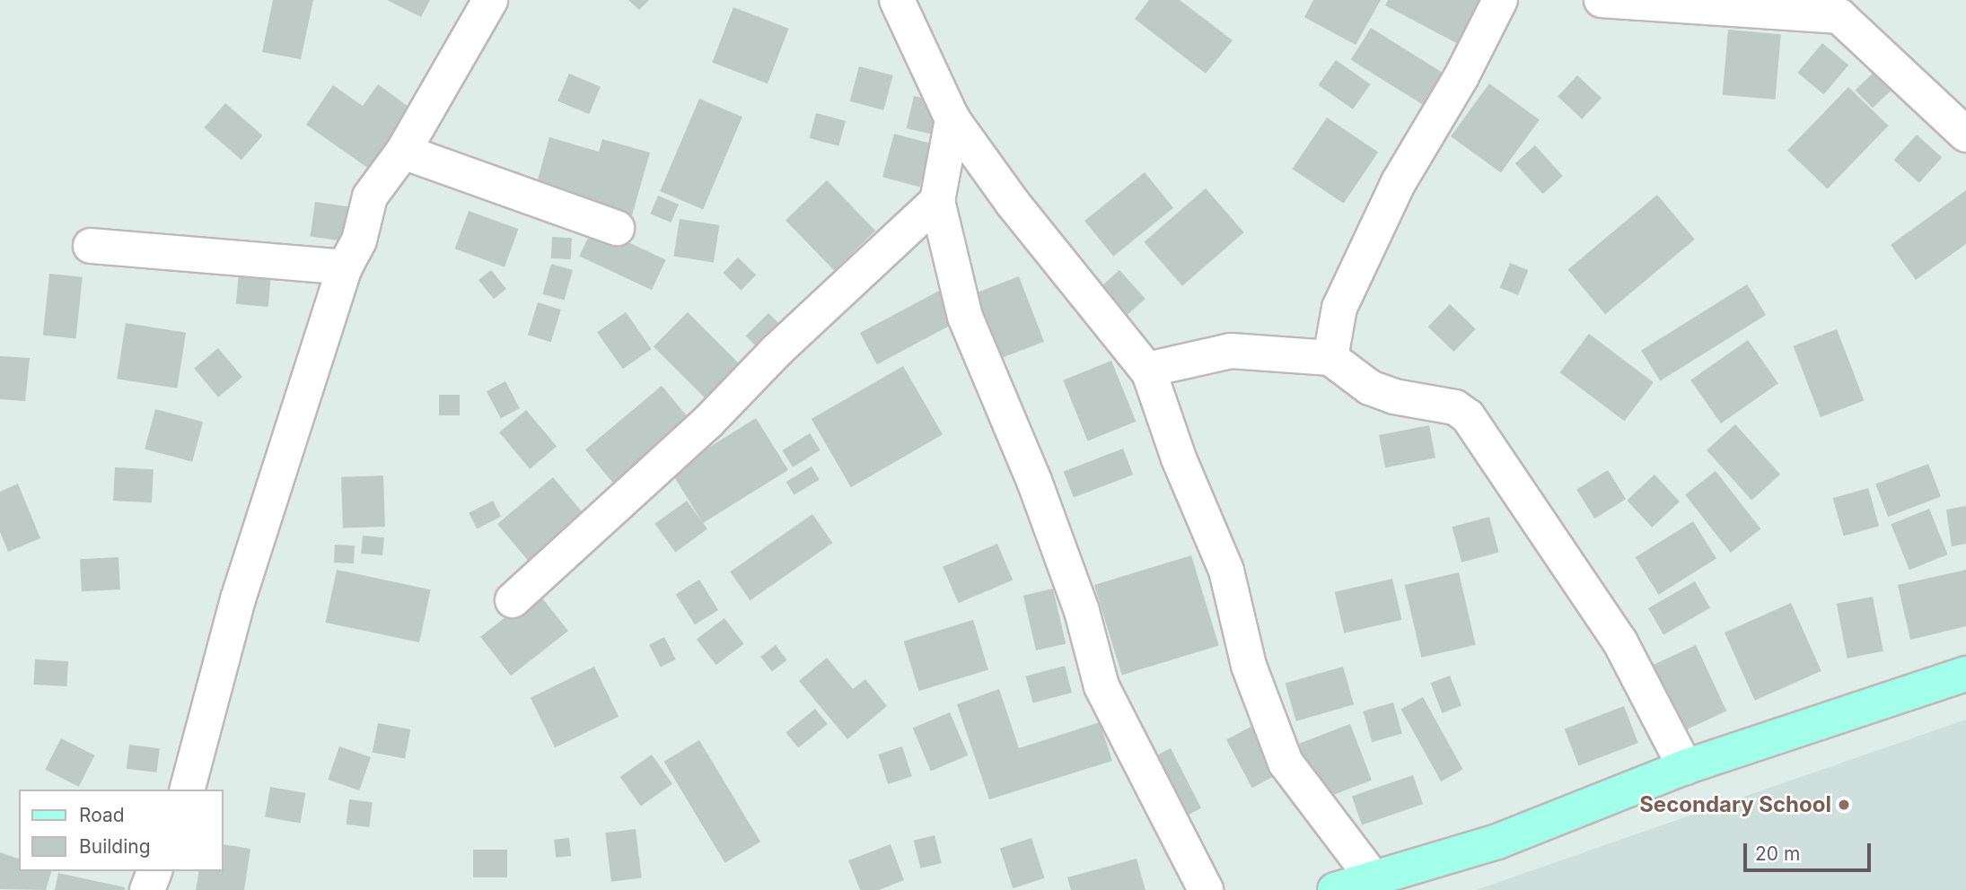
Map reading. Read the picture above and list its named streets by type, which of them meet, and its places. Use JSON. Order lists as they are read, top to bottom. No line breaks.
{"places":["Secondary School"],"legend":["Road","Building"],"scale_bar":"20 m"}
